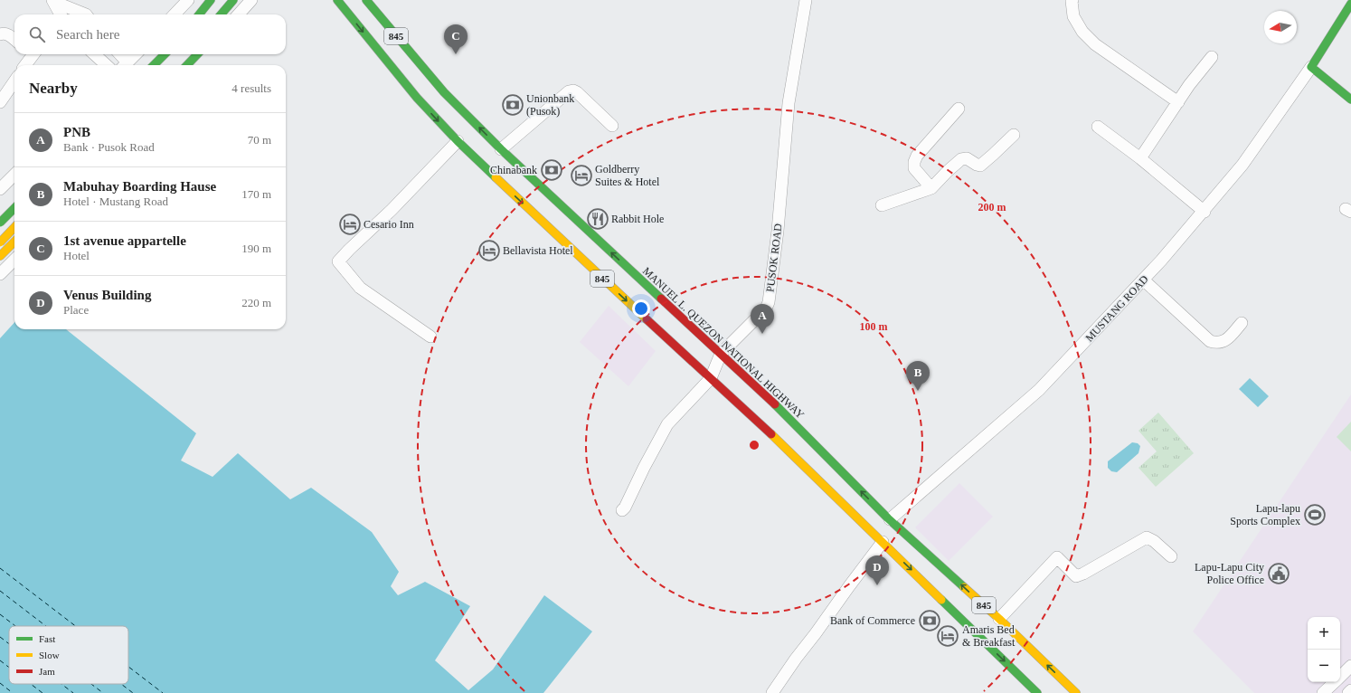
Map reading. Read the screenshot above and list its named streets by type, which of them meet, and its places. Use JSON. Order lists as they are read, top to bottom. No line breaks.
{"streets":{"main road":["845","MANUEL L. QUEZON NATIONAL HIGHWAY"],"street":["PUSOK ROAD","MUSTANG ROAD"]},"crossings":[["845","PUSOK ROAD"],["PUSOK ROAD","MANUEL L. QUEZON NATIONAL HIGHWAY"],["MUSTANG ROAD","MANUEL L. QUEZON NATIONAL HIGHWAY"]],"places":{"bank":["Unionbank (Pusok)","Chinabank","Bank of Commerce"],"hotel":["Goldberry Suites & Hotel","Cesario Inn","Bellavista Hotel","Amaris Bed & Breakfast"],"restaurant":["Rabbit Hole"],"sports":["Lapu-lapu Sports Complex"],"public building":["Lapu-Lapu City Police Office"]},"legend":["Fast","Slow","Jam"],"north":"left","page":{"search":"Search here","pins":["C","A","B","D"],"heading":["Nearby","4 results"],"list":[{"mark":"A","name":"PNB","note":"Bank · Pusok Road","value":"70 m"},{"mark":"B","name":"Mabuhay Boarding Hause","note":"Hotel · Mustang Road","value":"170 m"},{"mark":"C","name":"1st avenue appartelle","note":"Hotel","value":"190 m"},{"mark":"D","name":"Venus Building","note":"Place","value":"220 m"}],"map_buttons":["+","−"]},"rings":["200 m","100 m"]}
